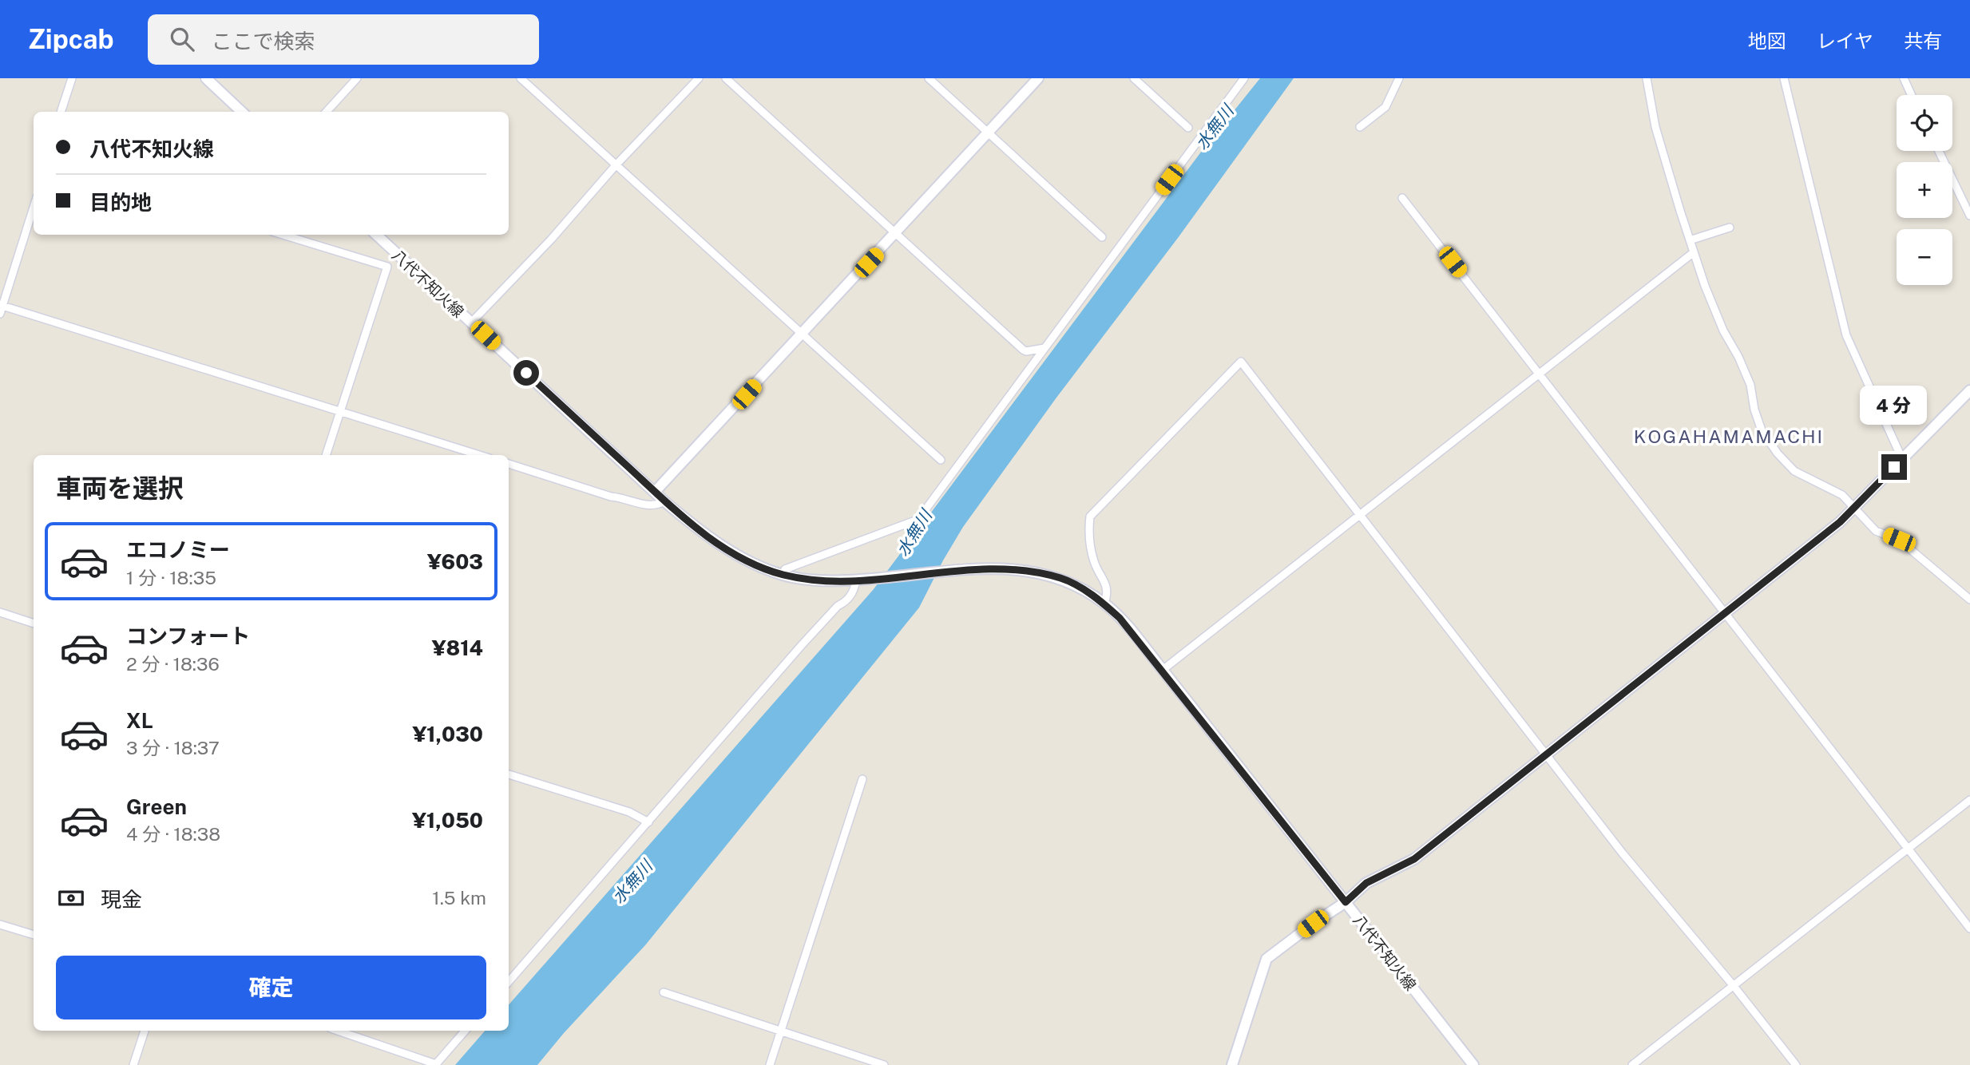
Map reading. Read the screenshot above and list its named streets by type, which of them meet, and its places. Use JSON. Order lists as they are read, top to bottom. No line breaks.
{"streets":{"main road":["八代不知火線"]},"districts":["KOGAHAMAMACHI"],"water":["水無川"],"page":{"header":"Zipcab","search":"ここで検索","nav":["地図","レイヤ","共有"],"map_buttons":["+","−"],"banner":["八代不知火線","目的地"],"bubble":"4 分","heading":"車両を選択","list":[{"name":"エコノミー","note":"1 分 · 18:35","value":"¥603"},{"name":"コンフォート","note":"2 分 · 18:36","value":"¥814"},{"name":"XL","note":"3 分 · 18:37","value":"¥1,030"},{"name":"Green","note":"4 分 · 18:38","value":"¥1,050"}],"pay":["現金","1.5 km"],"buttons":"確定"}}
